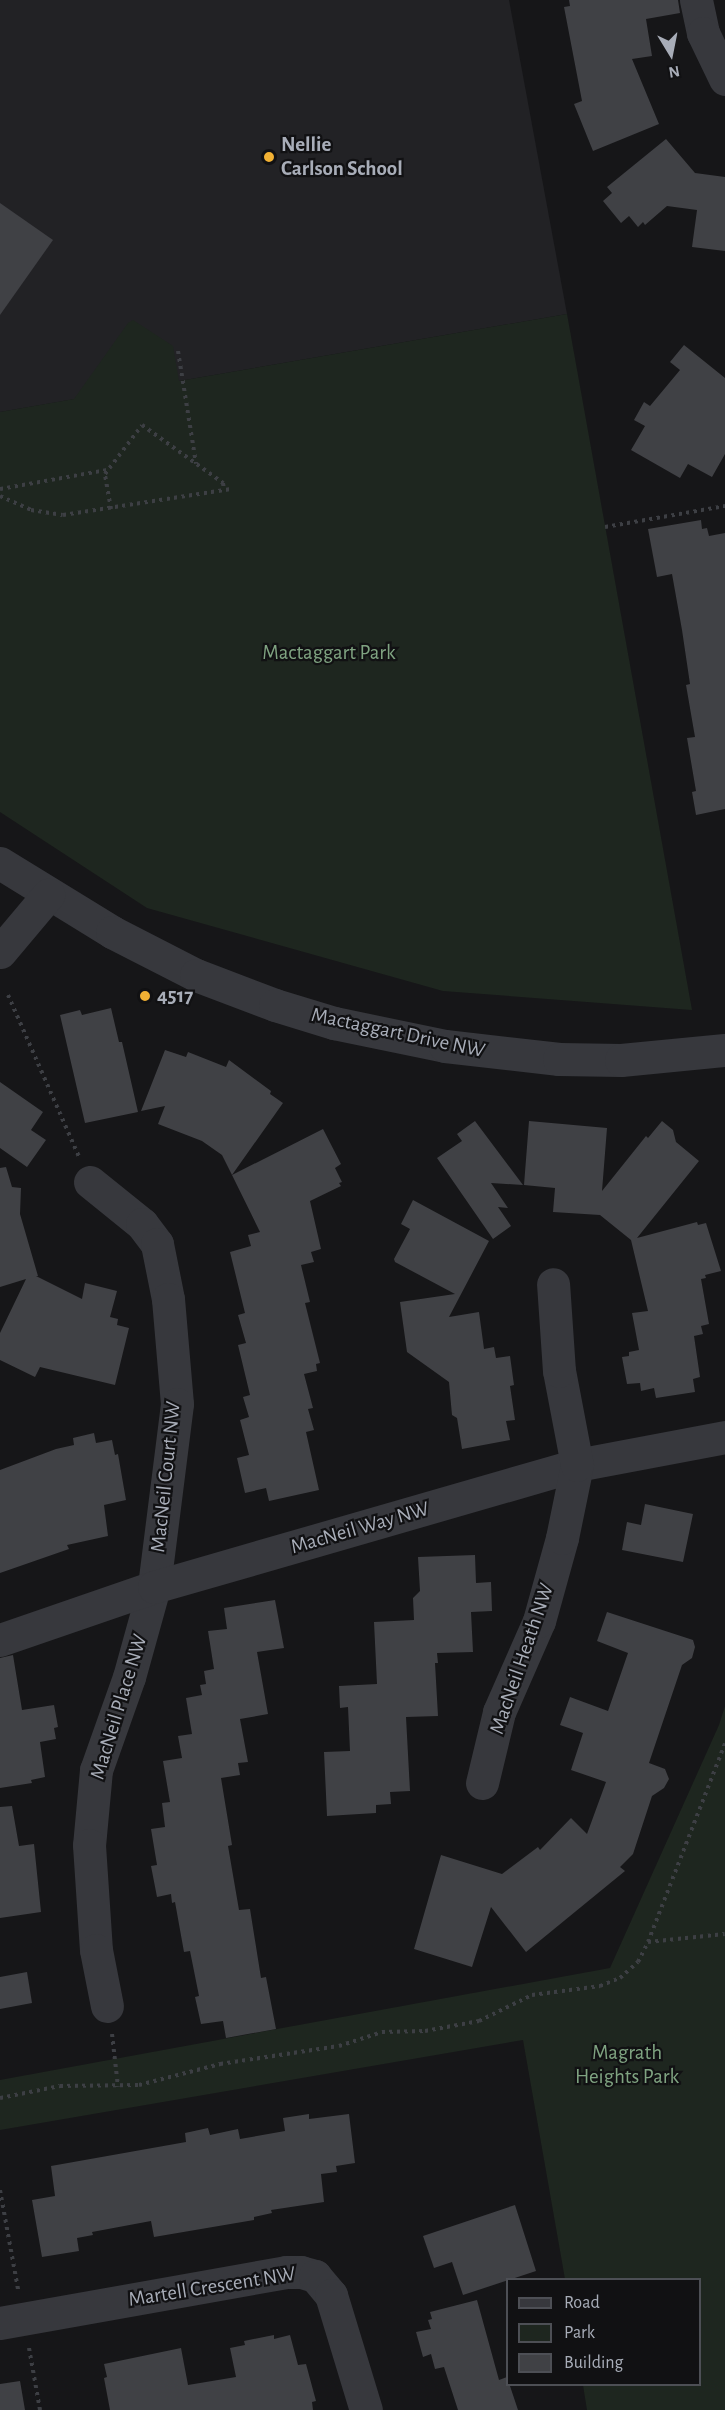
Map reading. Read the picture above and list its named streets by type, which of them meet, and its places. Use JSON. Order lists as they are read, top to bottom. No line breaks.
{"streets":{"street":["Mactaggart Drive NW","MacNeil Court NW","MacNeil Way NW","MacNeil Heath NW","MacNeil Place NW","Martell Crescent NW"]},"crossings":[["MacNeil Court NW","MacNeil Way NW"],["MacNeil Court NW","MacNeil Place NW"],["MacNeil Way NW","MacNeil Heath NW"],["MacNeil Way NW","MacNeil Place NW"]],"parks":["Mactaggart Park","Magrath Heights Park"],"places":["Nellie Carlson School","4517"],"legend":["Road","Park","Building"],"north":"bottom"}
